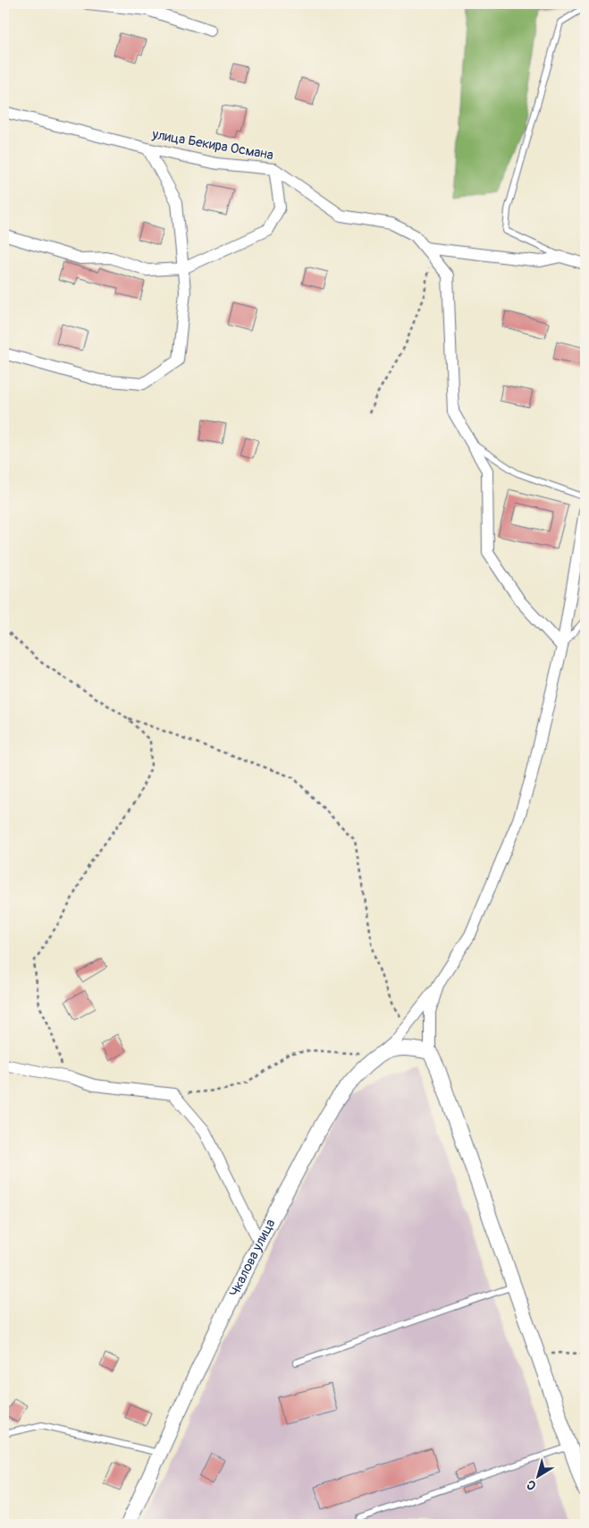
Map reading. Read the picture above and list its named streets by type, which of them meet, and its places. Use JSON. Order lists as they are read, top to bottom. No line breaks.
{"streets":{"street":["улица Бекира Османа","Чкалова улица"]},"north":"bottom left"}
